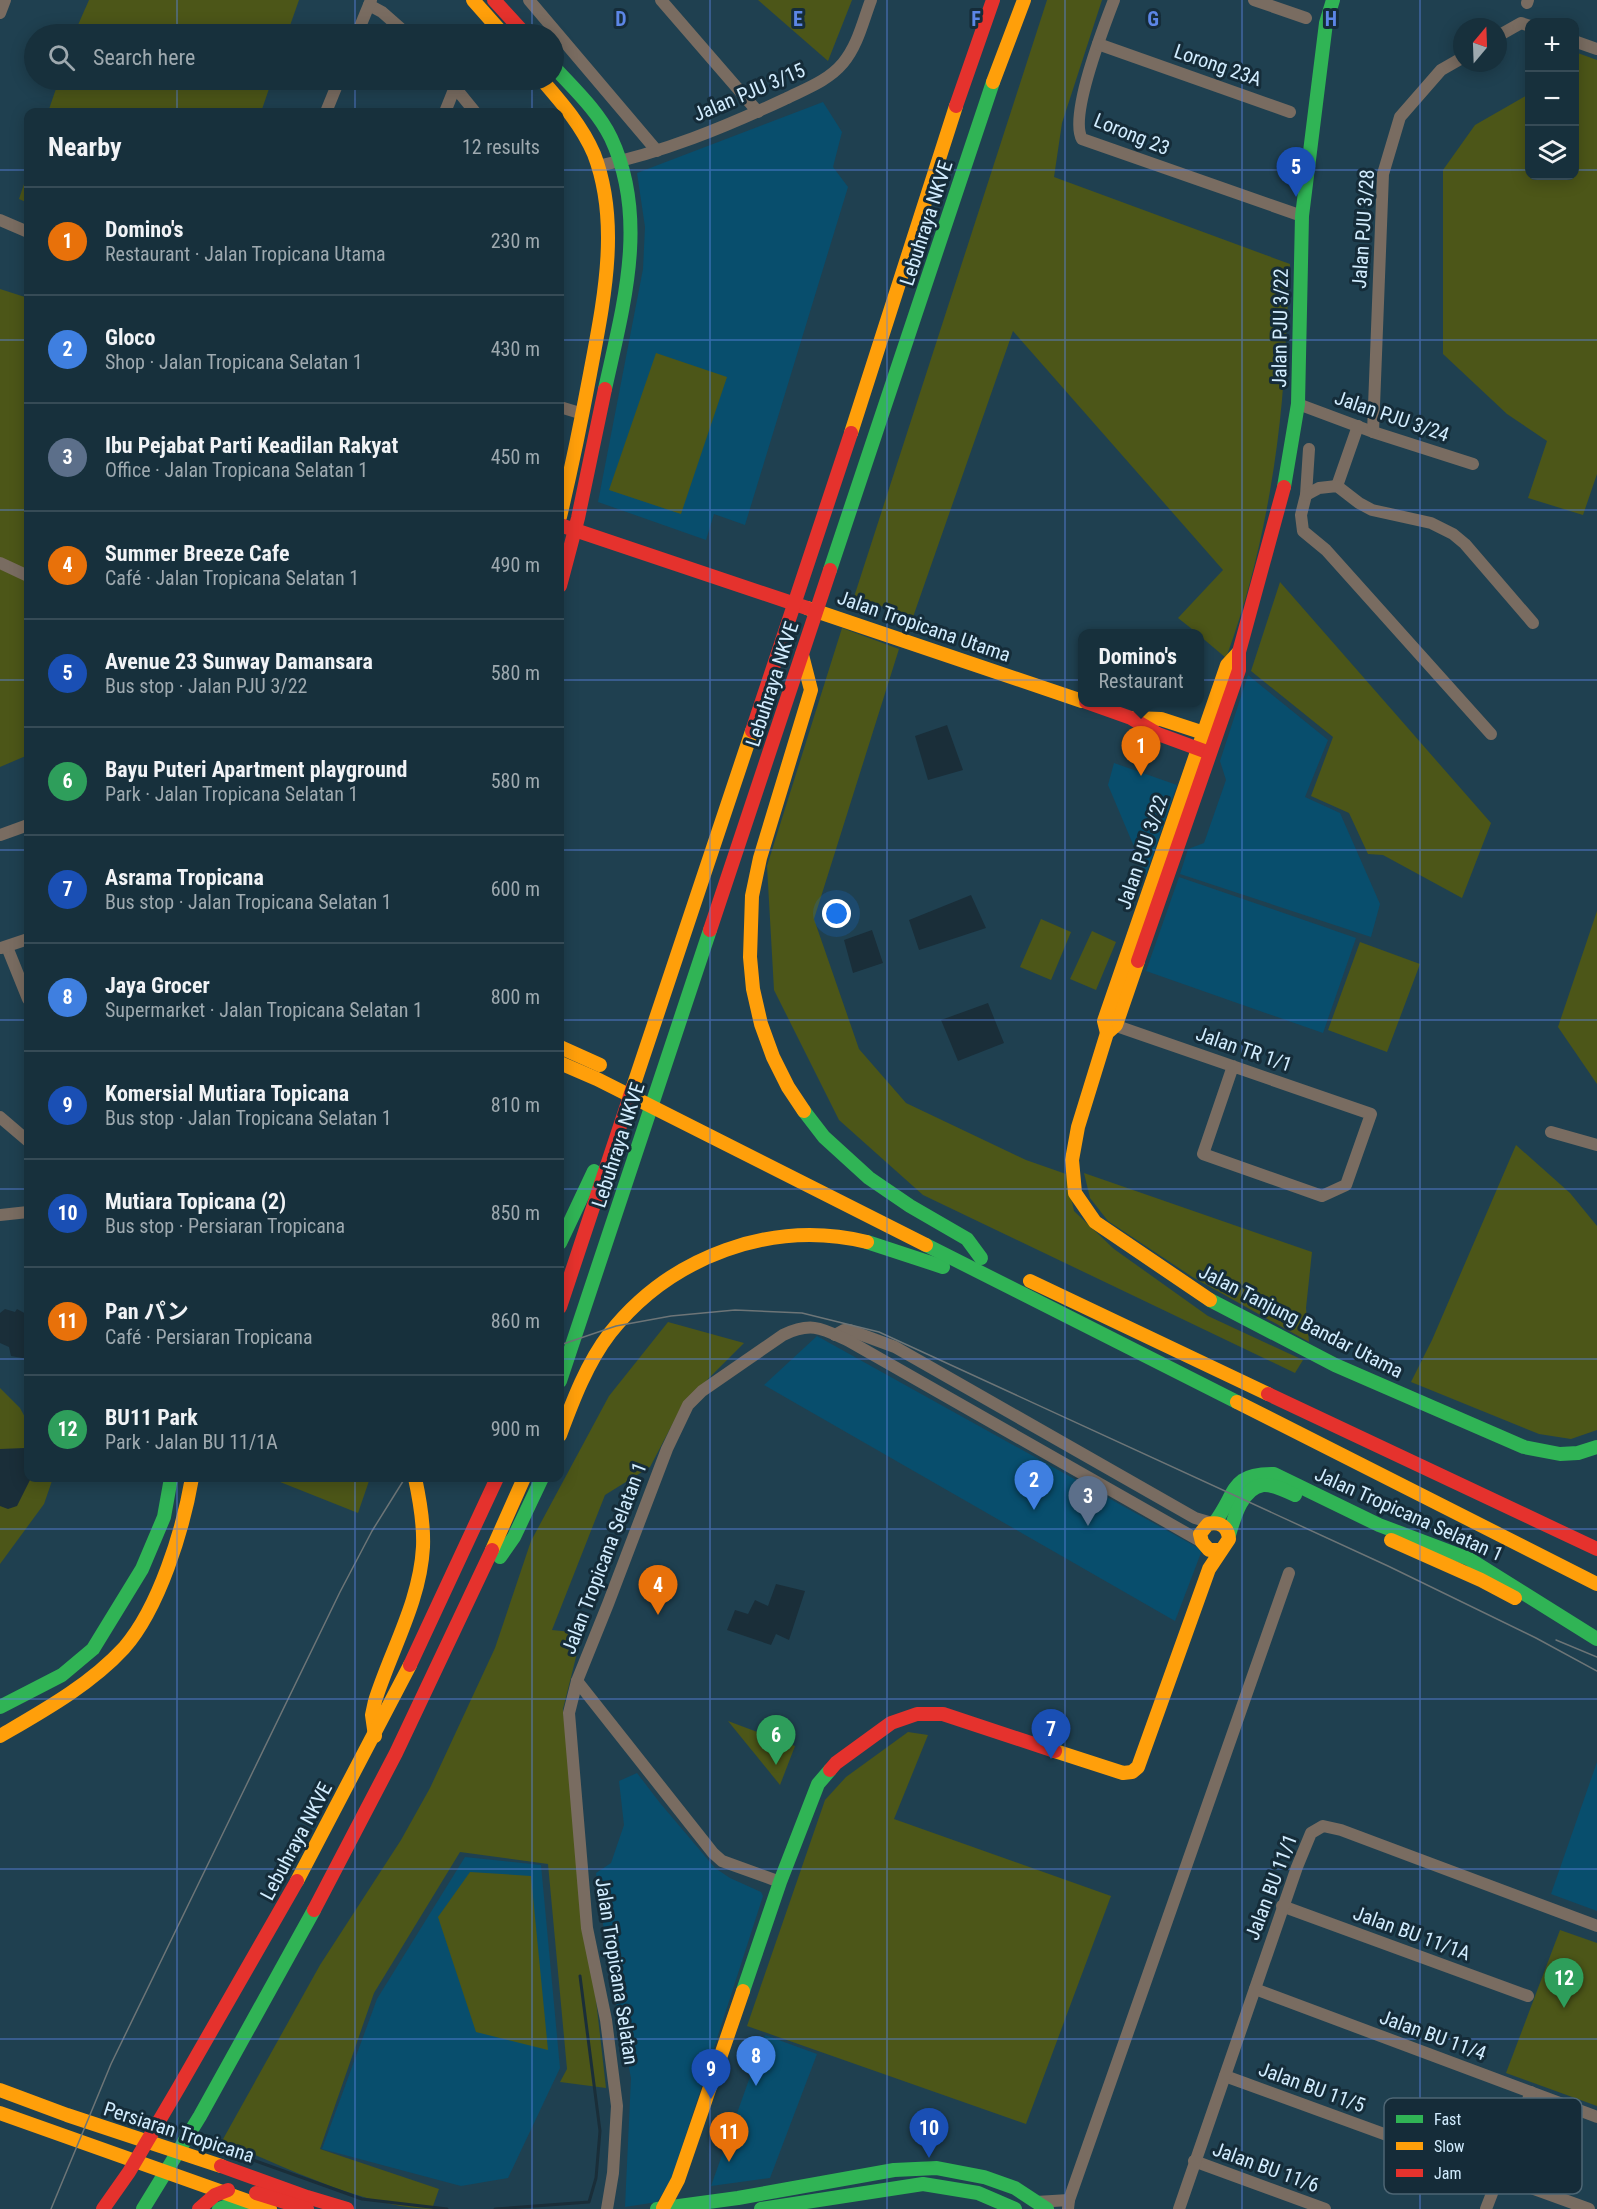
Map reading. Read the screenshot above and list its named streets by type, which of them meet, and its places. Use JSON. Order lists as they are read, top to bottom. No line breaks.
{"streets":{"main road":["Lebuhraya NKVE","Jalan PJU 3/22","Jalan Tropicana Utama","Jalan Tanjung Bandar Utama","Jalan Tropicana Selatan 1","Persiaran Tropicana"],"street":["Lorong 23A","Jalan PJU 3/15","Lorong 23","Jalan PJU 3/28","Jalan PJU 3/24","Jalan TR 1/1","Jalan BU 11/1","Jalan BU 11/1A","Jalan Tropicana Selatan","Jalan BU 11/4","Jalan BU 11/5","Jalan BU 11/6"]},"crossings":[["Lorong 23A","Lorong 23"],["Lorong 23","Jalan PJU 3/22"],["Jalan PJU 3/28","Jalan PJU 3/24"],["Jalan PJU 3/22","Jalan PJU 3/24"],["Jalan PJU 3/22","Jalan Tropicana Utama"],["Jalan PJU 3/22","Jalan TR 1/1"],["Jalan PJU 3/22","Jalan Tanjung Bandar Utama"],["Jalan Tropicana Selatan 1","Jalan Tropicana Selatan"],["Jalan BU 11/1","Jalan BU 11/1A"],["Jalan BU 11/1","Jalan BU 11/4"],["Jalan BU 11/1","Jalan BU 11/5"],["Jalan BU 11/1","Jalan BU 11/6"]],"legend":["Fast","Slow","Jam"],"north":"top","page":{"map_buttons":["+","−"],"search":"Search here","heading":["Nearby","12 results"],"pins":["5","1","2","3","4","7","6","12","8","9","10","11"],"list":[{"mark":"1","name":"Domino's","note":"Restaurant · Jalan Tropicana Utama","value":"230 m"},{"mark":"2","name":"Gloco","note":"Shop · Jalan Tropicana Selatan 1","value":"430 m"},{"mark":"3","name":"Ibu Pejabat Parti Keadilan Rakyat","note":"Office · Jalan Tropicana Selatan 1","value":"450 m"},{"mark":"4","name":"Summer Breeze Cafe","note":"Café · Jalan Tropicana Selatan 1","value":"490 m"},{"mark":"5","name":"Avenue 23 Sunway Damansara","note":"Bus stop · Jalan PJU 3/22","value":"580 m"},{"mark":"6","name":"Bayu Puteri Apartment playground","note":"Park · Jalan Tropicana Selatan 1","value":"580 m"},{"mark":"7","name":"Asrama Tropicana","note":"Bus stop · Jalan Tropicana Selatan 1","value":"600 m"},{"mark":"8","name":"Jaya Grocer","note":"Supermarket · Jalan Tropicana Selatan 1","value":"800 m"},{"mark":"9","name":"Komersial Mutiara Topicana","note":"Bus stop · Jalan Tropicana Selatan 1","value":"810 m"},{"mark":"10","name":"Mutiara Topicana (2)","note":"Bus stop · Persiaran Tropicana","value":"850 m"},{"mark":"11","name":"Pan パン","note":"Café · Persiaran Tropicana","value":"860 m"},{"mark":"12","name":"BU11 Park","note":"Park · Jalan BU 11/1A","value":"900 m"}],"popup":["Domino's","Restaurant"]},"grid":{"columns":["D","E","F","G","H"]}}
